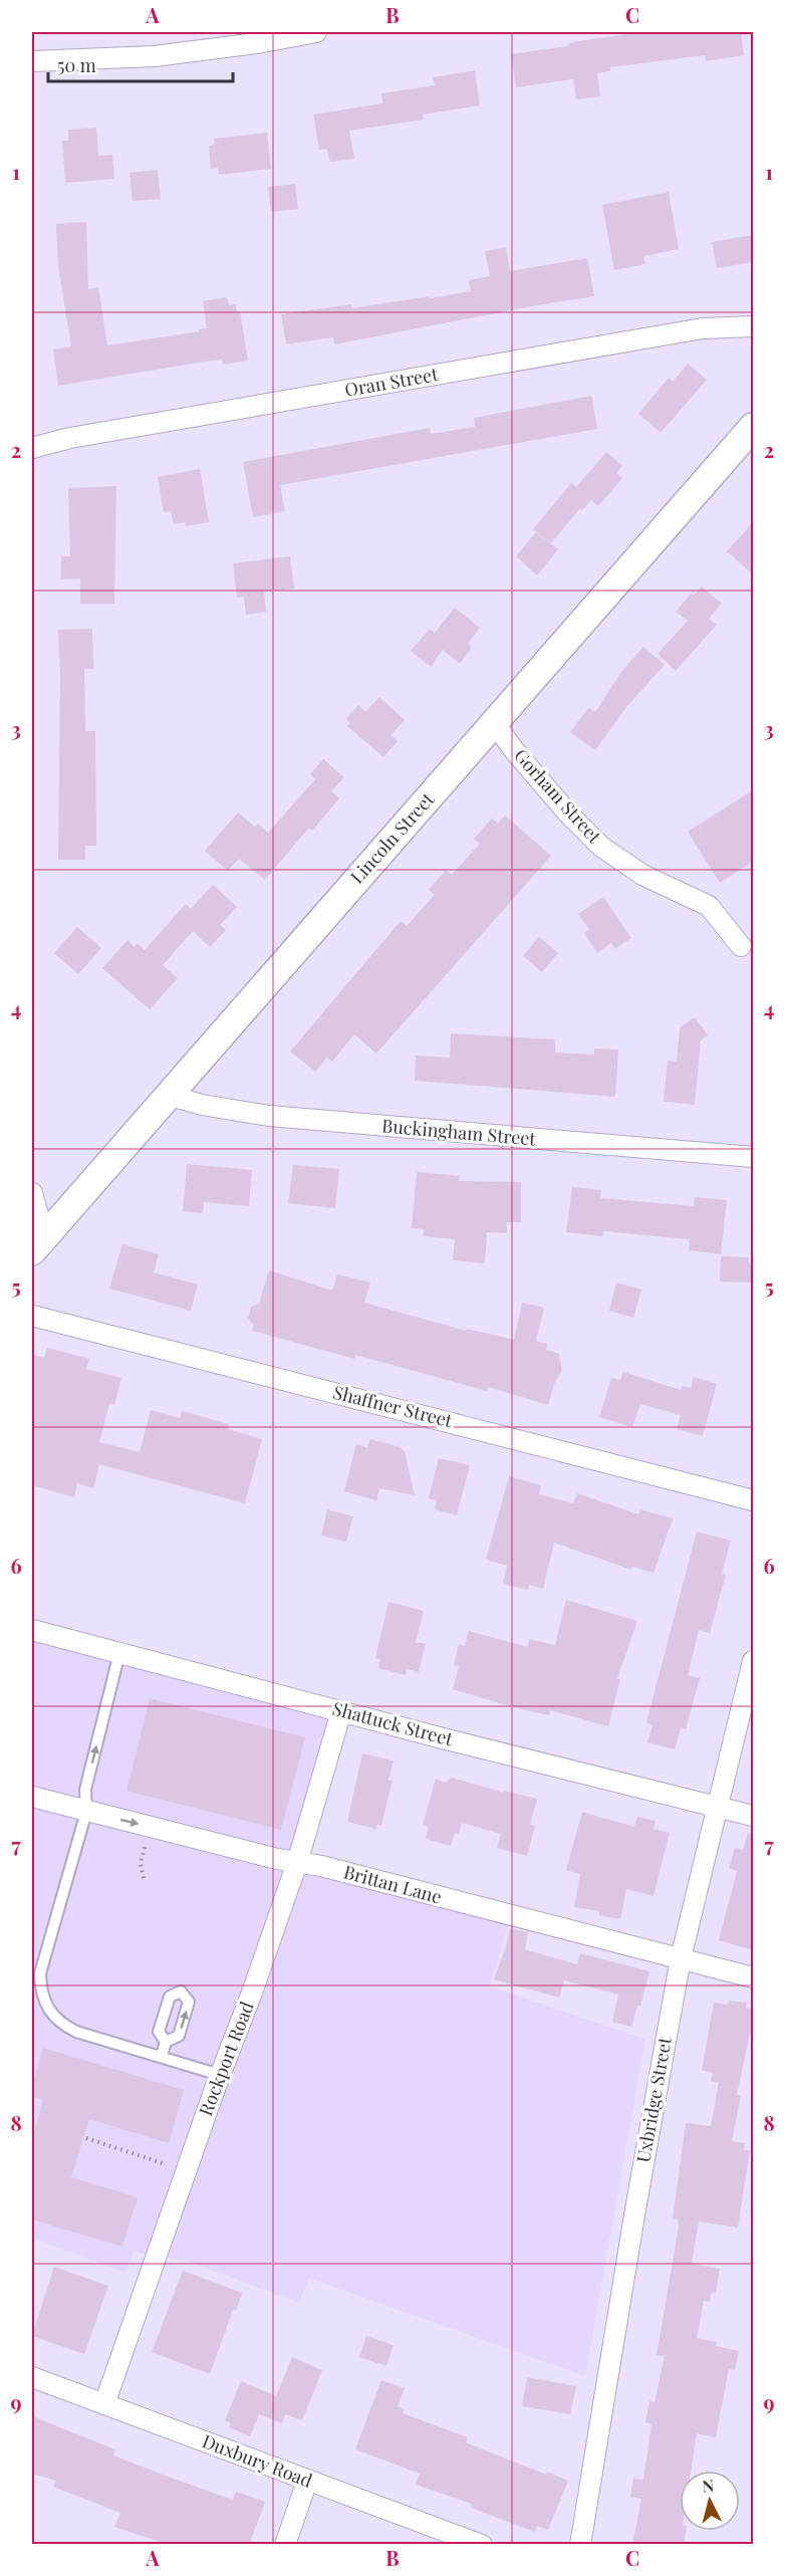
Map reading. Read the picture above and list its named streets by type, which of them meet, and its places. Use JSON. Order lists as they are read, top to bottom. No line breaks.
{"streets":{"main road":["Lincoln Street"],"street":["Oran Street","Gorham Street","Buckingham Street","Shaffner Street","Shattuck Street","Brittan Lane","Rockport Road","Uxbridge Street","Duxbury Road"]},"crossings":[["Gorham Street","Lincoln Street"],["Lincoln Street","Buckingham Street"],["Shattuck Street","Rockport Road"],["Shattuck Street","Uxbridge Street"],["Brittan Lane","Rockport Road"],["Brittan Lane","Uxbridge Street"],["Rockport Road","Duxbury Road"]],"scale_bar":"50 m","north":"top","grid":{"columns":["A","B","C"],"rows":["1","2","3","4","5","6","7","8","9"]}}
